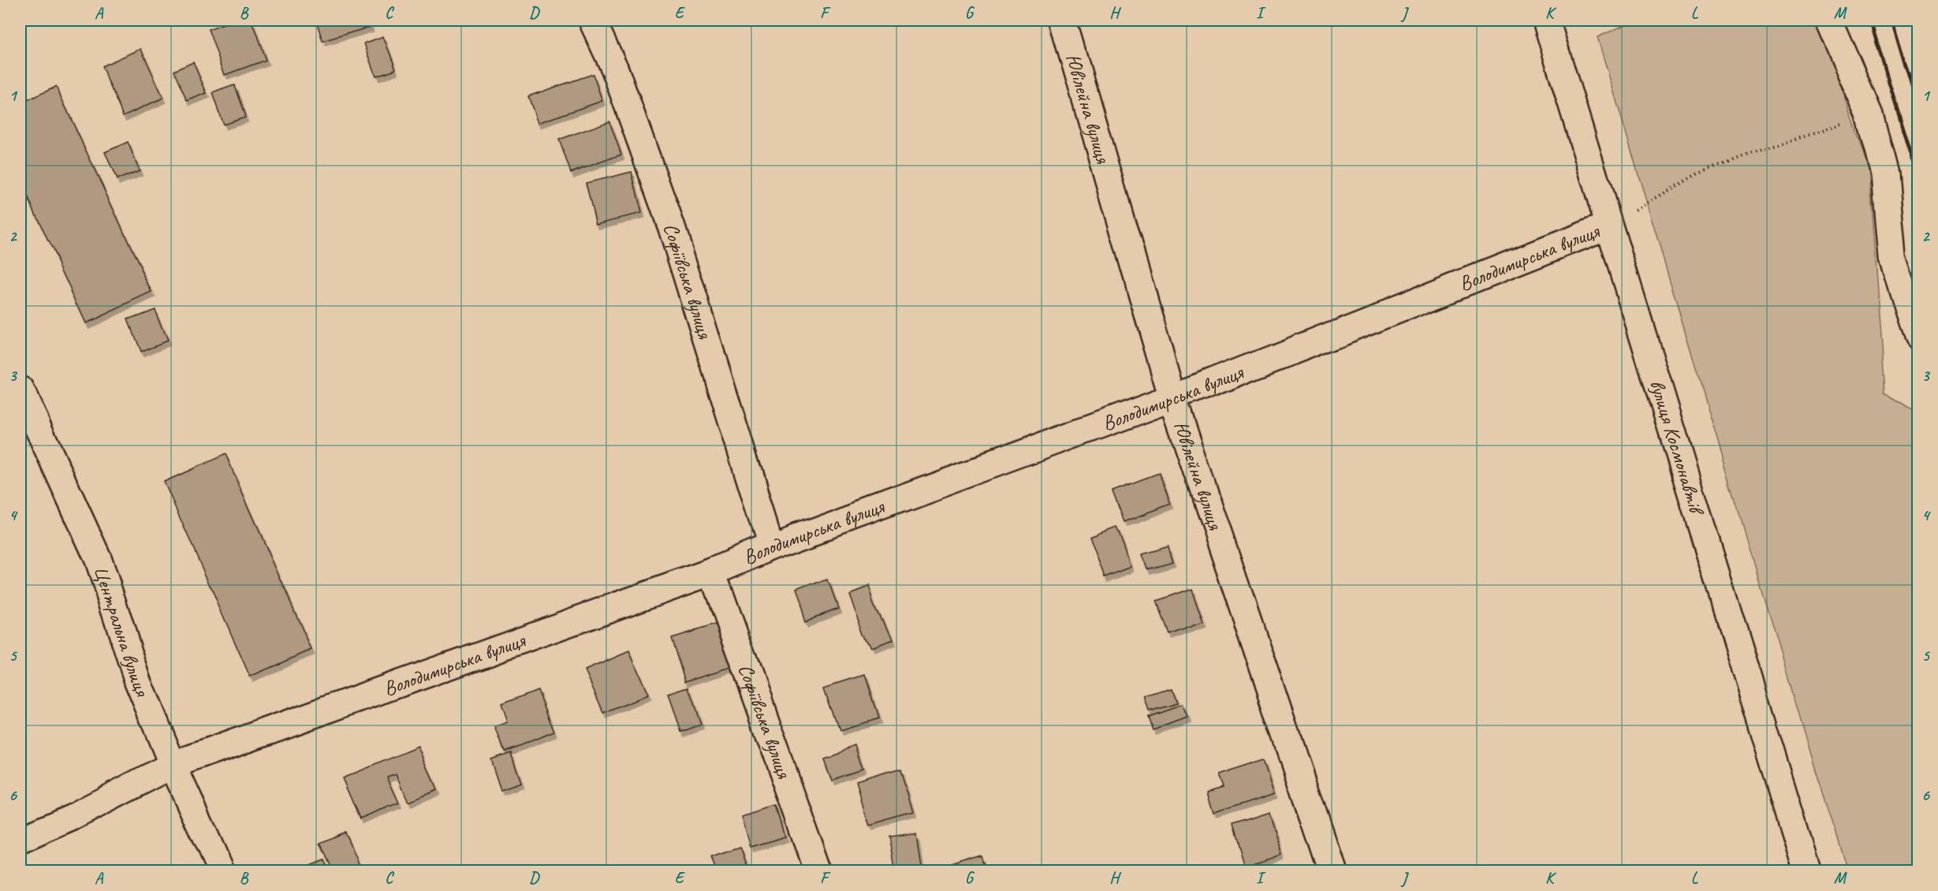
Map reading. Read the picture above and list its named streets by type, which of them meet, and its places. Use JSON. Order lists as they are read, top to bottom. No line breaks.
{"streets":{"street":["Ювілейна вулиця","Володимирська вулиця","Софіївська вулиця","вулиця Космонавтів","Центральна вулиця"]},"crossings":[["Ювілейна вулиця","Володимирська вулиця"],["Володимирська вулиця","Софіївська вулиця"],["Володимирська вулиця","вулиця Космонавтів"],["Володимирська вулиця","Центральна вулиця"]],"grid":{"columns":["A","B","C","D","E","F","G","H","I","J","K","L","M"],"rows":["1","2","3","4","5","6"]}}
